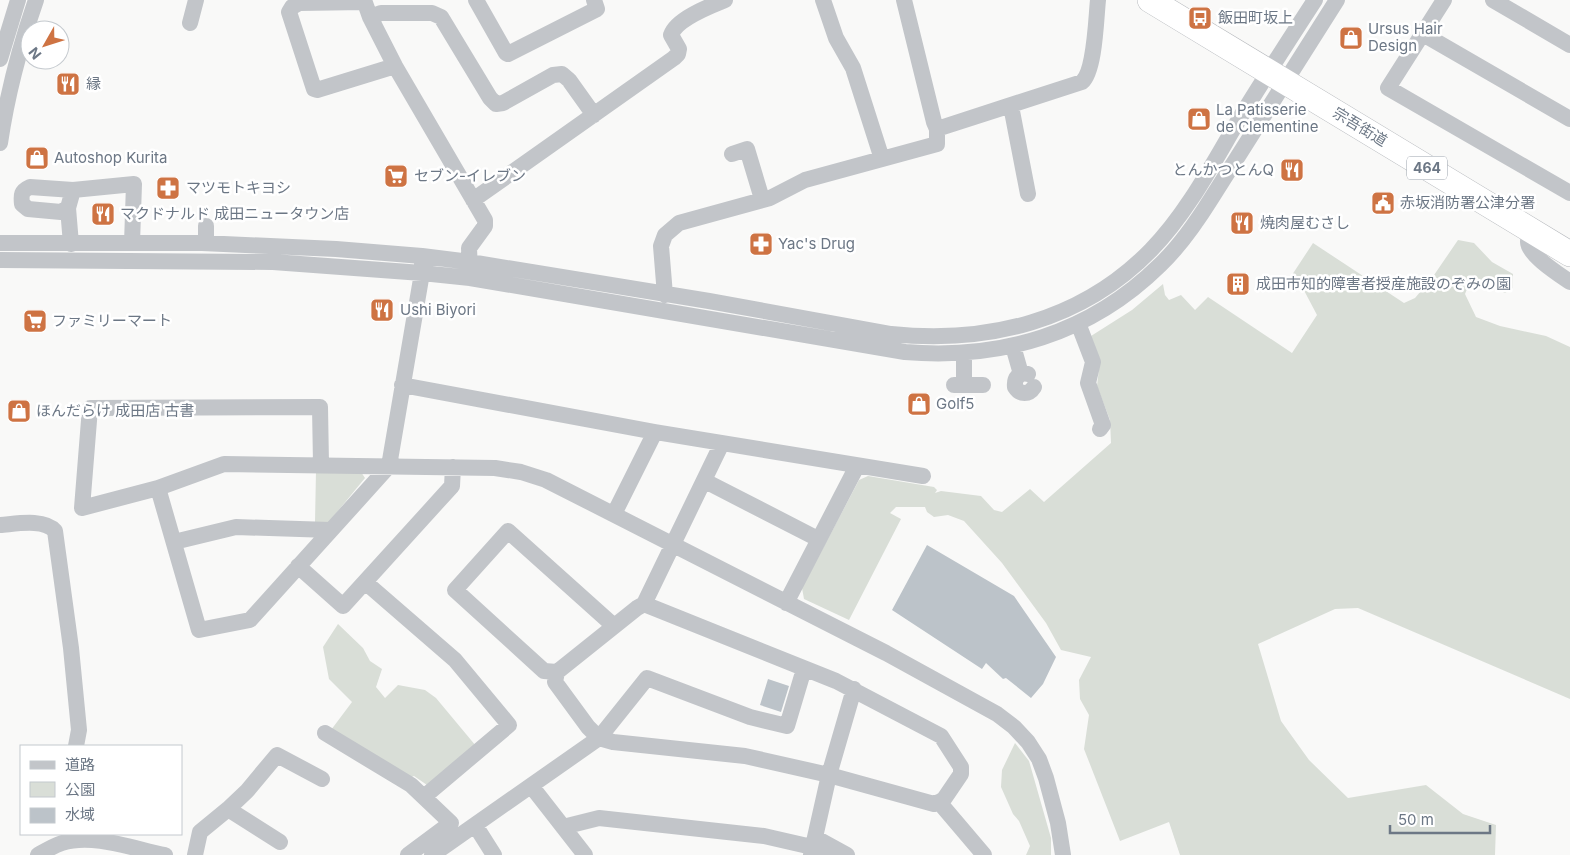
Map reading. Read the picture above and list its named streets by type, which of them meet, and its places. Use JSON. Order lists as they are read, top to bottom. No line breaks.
{"streets":{"highway":["宗吾街道","464"]},"places":{"bus stop":["飯田町坂上"],"shop":["Ursus Hair Design","La Patisserie de Clementine","Autoshop Kurita","Golf5","ほんだらけ 成田店 古書"],"restaurant":["縁","とんかつとんQ","マクドナルド 成田ニュータウン店","焼肉屋むさし","Ushi Biyori"],"supermarket":["セブン-イレブン","ファミリーマート"],"pharmacy":["マツモトキヨシ","Yac's Drug"],"public building":["赤坂消防署公津分署"],"building":["成田市知的障害者授産施設のぞみの園"]},"legend":["道路","公園","水域"],"scale_bar":"50 m","north":"bottom left"}
